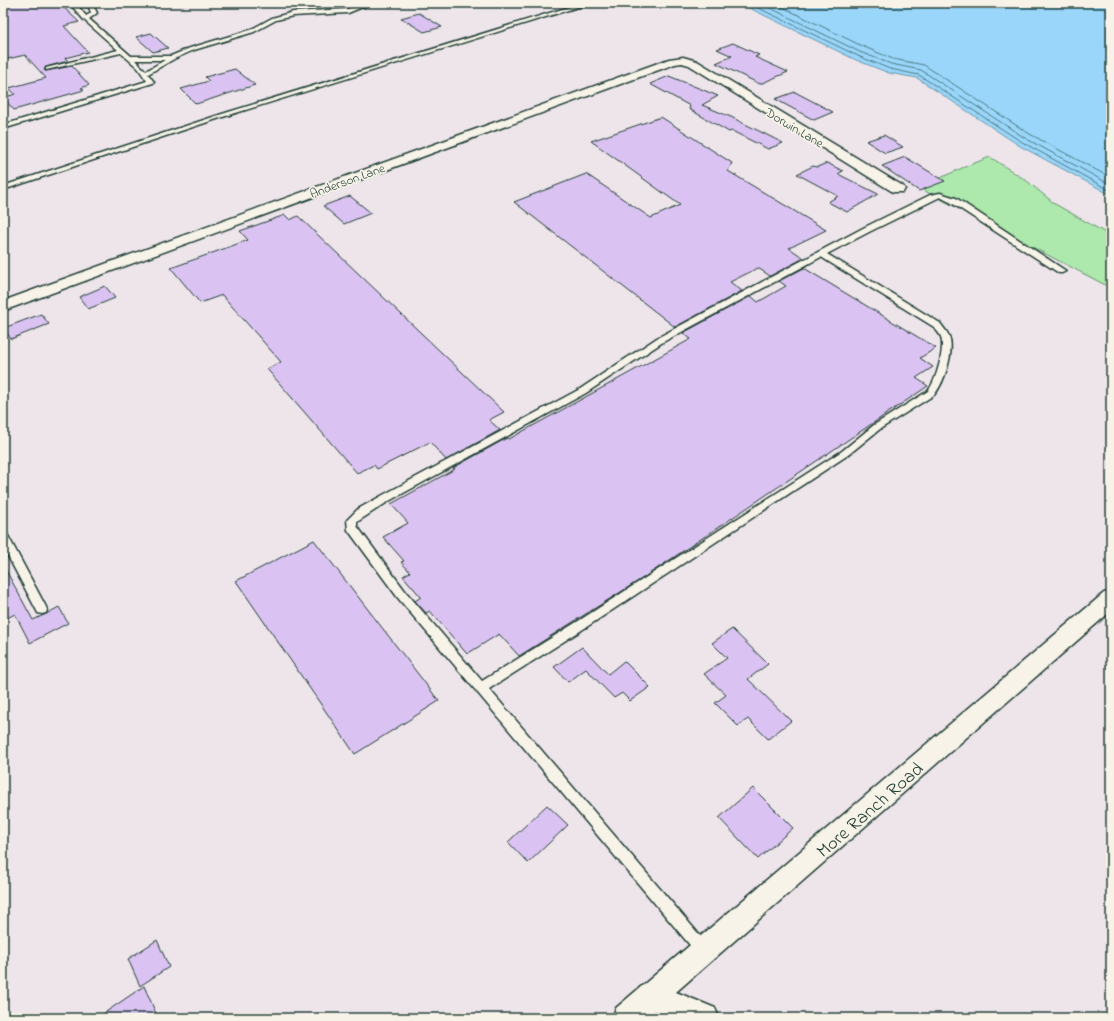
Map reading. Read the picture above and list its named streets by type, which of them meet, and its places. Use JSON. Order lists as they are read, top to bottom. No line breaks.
{"streets":{"street":["Dorwin Lane","Anderson Lane","More Ranch Road"]},"crossings":[["Dorwin Lane","Anderson Lane"]]}
